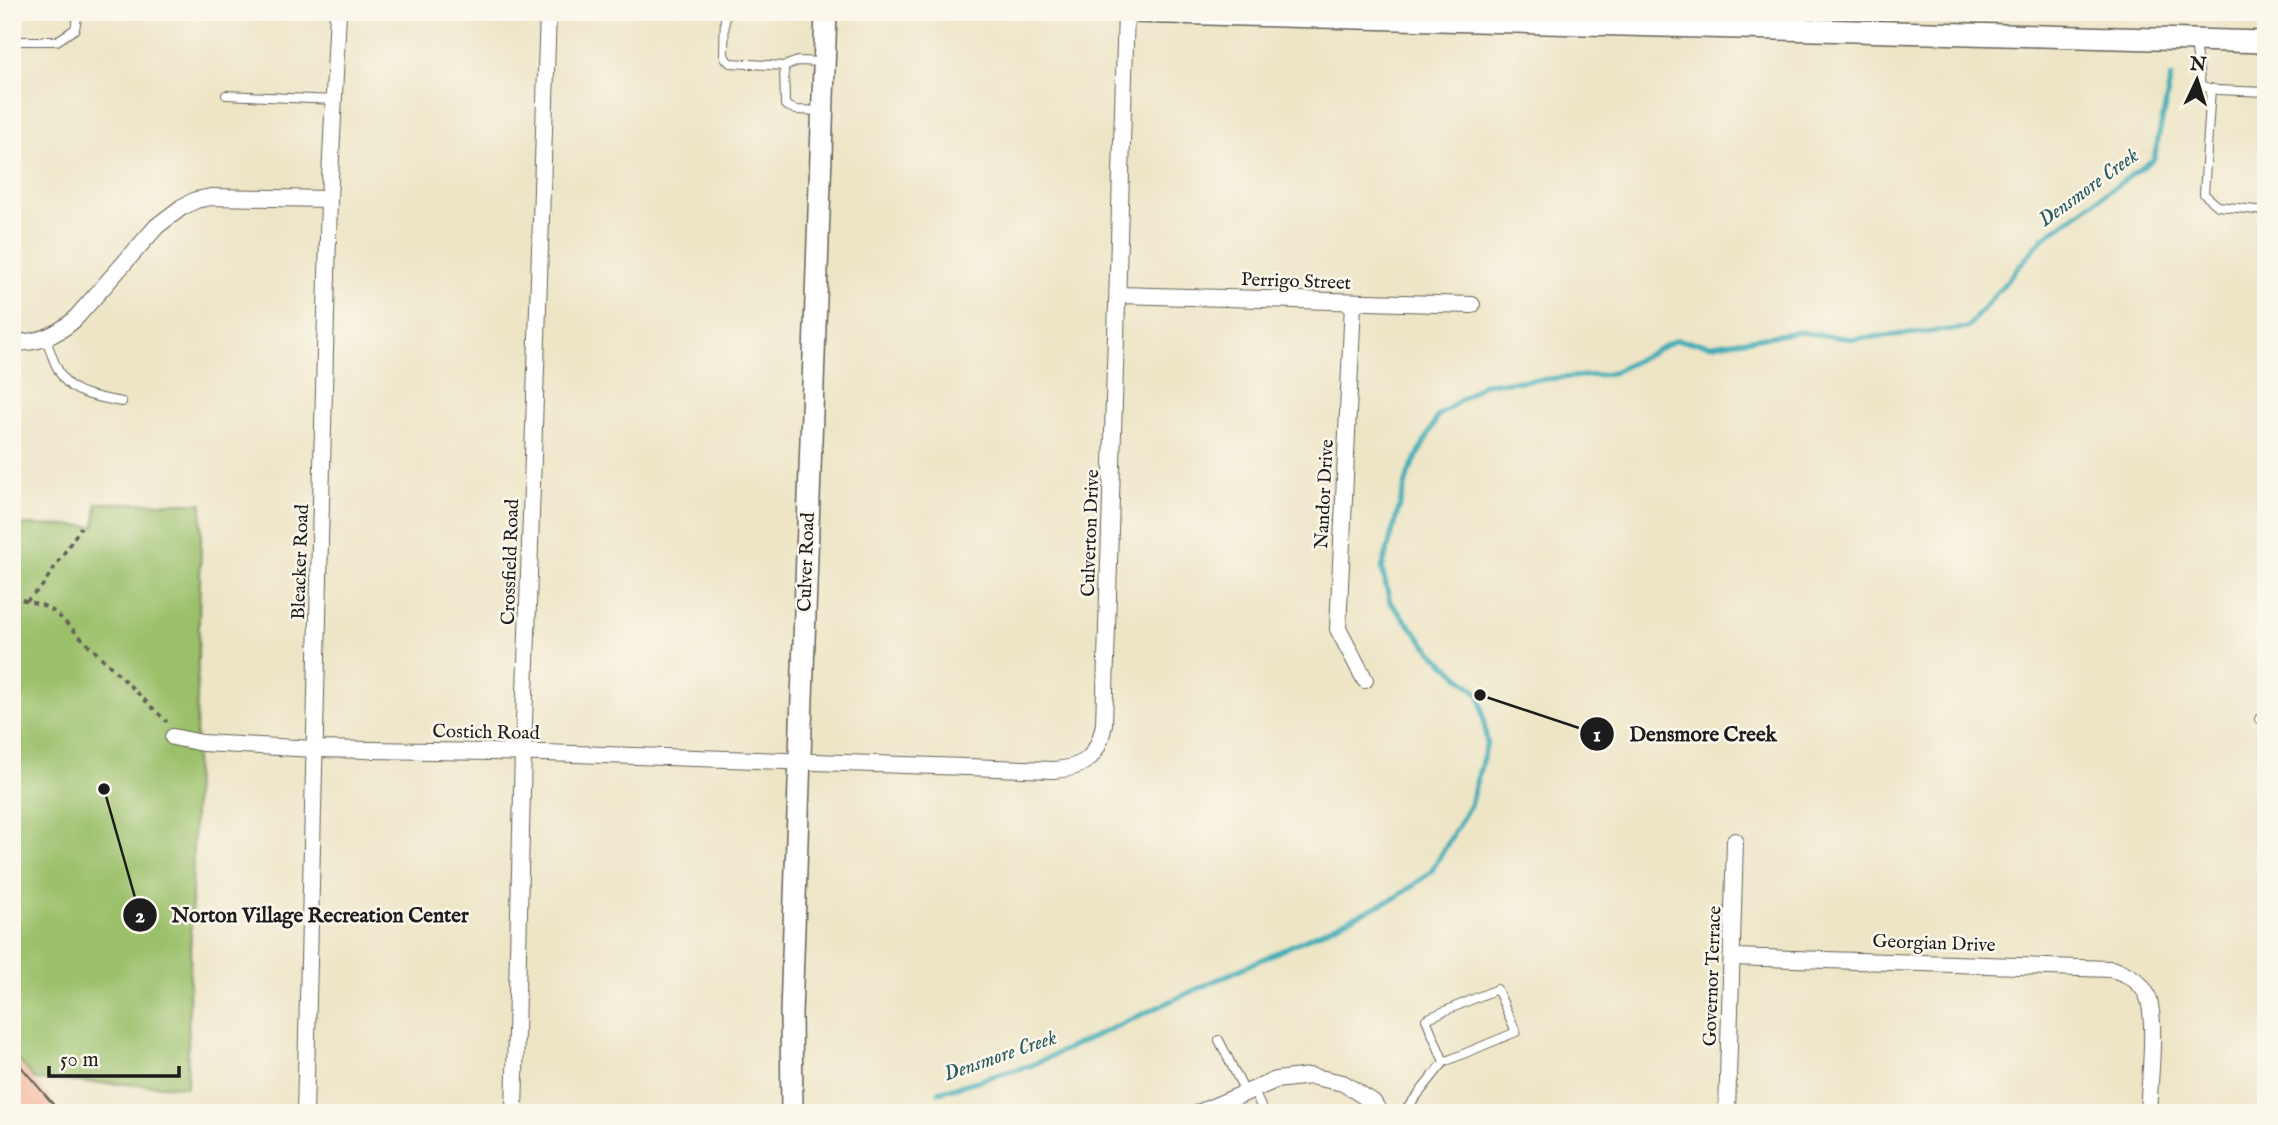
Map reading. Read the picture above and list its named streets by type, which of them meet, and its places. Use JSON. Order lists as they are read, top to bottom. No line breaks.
{"streets":{"main road":["Culver Road"],"street":["Perrigo Street","Nandor Drive","Culverton Drive","Bleacker Road","Crossfield Road","Costich Road","Georgian Drive","Governor Terrace"]},"crossings":[["Perrigo Street","Nandor Drive"],["Perrigo Street","Culverton Drive"],["Culverton Drive","Culver Road"],["Culverton Drive","Costich Road"],["Bleacker Road","Costich Road"],["Crossfield Road","Costich Road"],["Culver Road","Costich Road"],["Georgian Drive","Governor Terrace"]],"water":["Densmore Creek"],"places":["Densmore Creek","Norton Village Recreation Center"],"scale_bar":"50 m","north":"top"}
